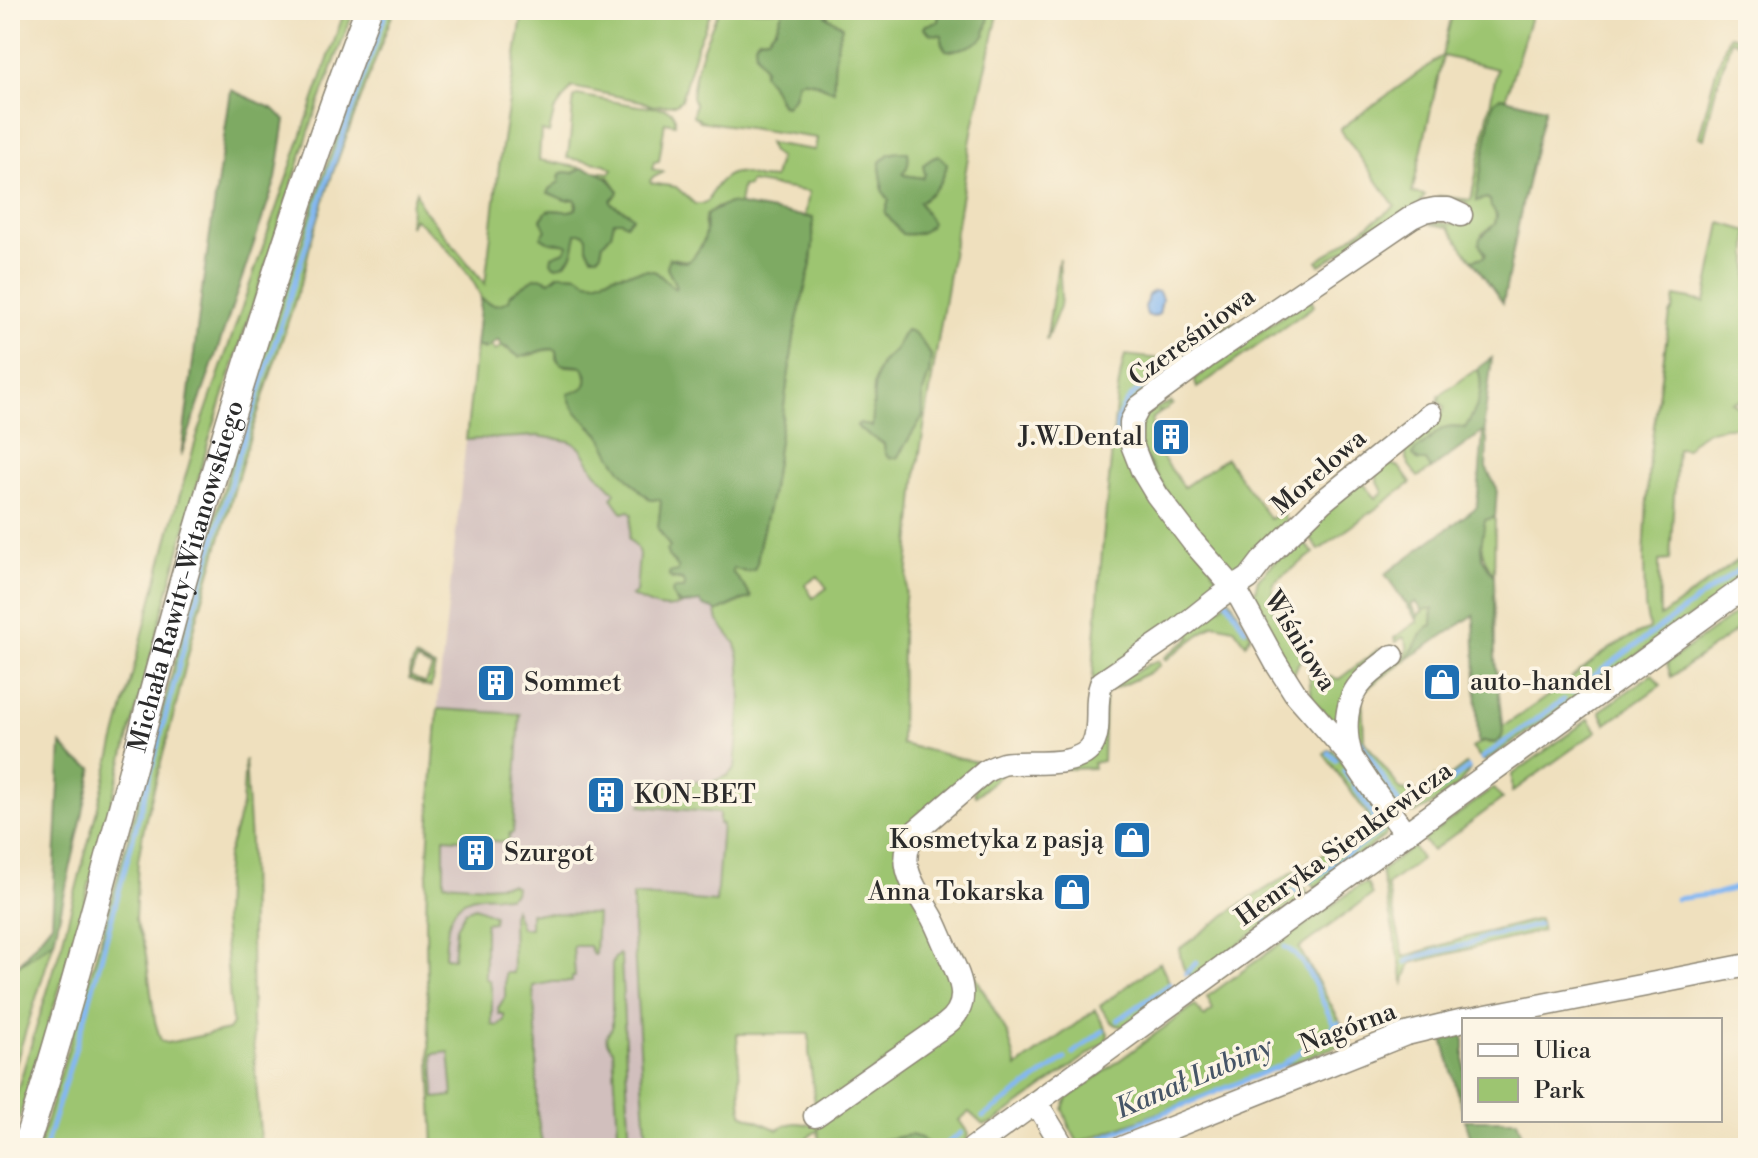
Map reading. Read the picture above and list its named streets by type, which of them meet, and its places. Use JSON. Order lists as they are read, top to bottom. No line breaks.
{"streets":{"main road":["Michała Rawity-Witanowskiego"],"street":["Czereśniowa","Morelowa","Wiśniowa","Henryka Sienkiewicza","Nagórna"]},"crossings":[["Czereśniowa","Morelowa"],["Czereśniowa","Wiśniowa"],["Morelowa","Wiśniowa"],["Wiśniowa","Henryka Sienkiewicza"]],"water":["Kanał Lubiny"],"places":{"building":["J.W.Dental","Sommet","KON-BET","Szurgot"],"shop":["auto-handel","Kosmetyka z pasją","Anna Tokarska"]},"legend":["Ulica","Park"]}
